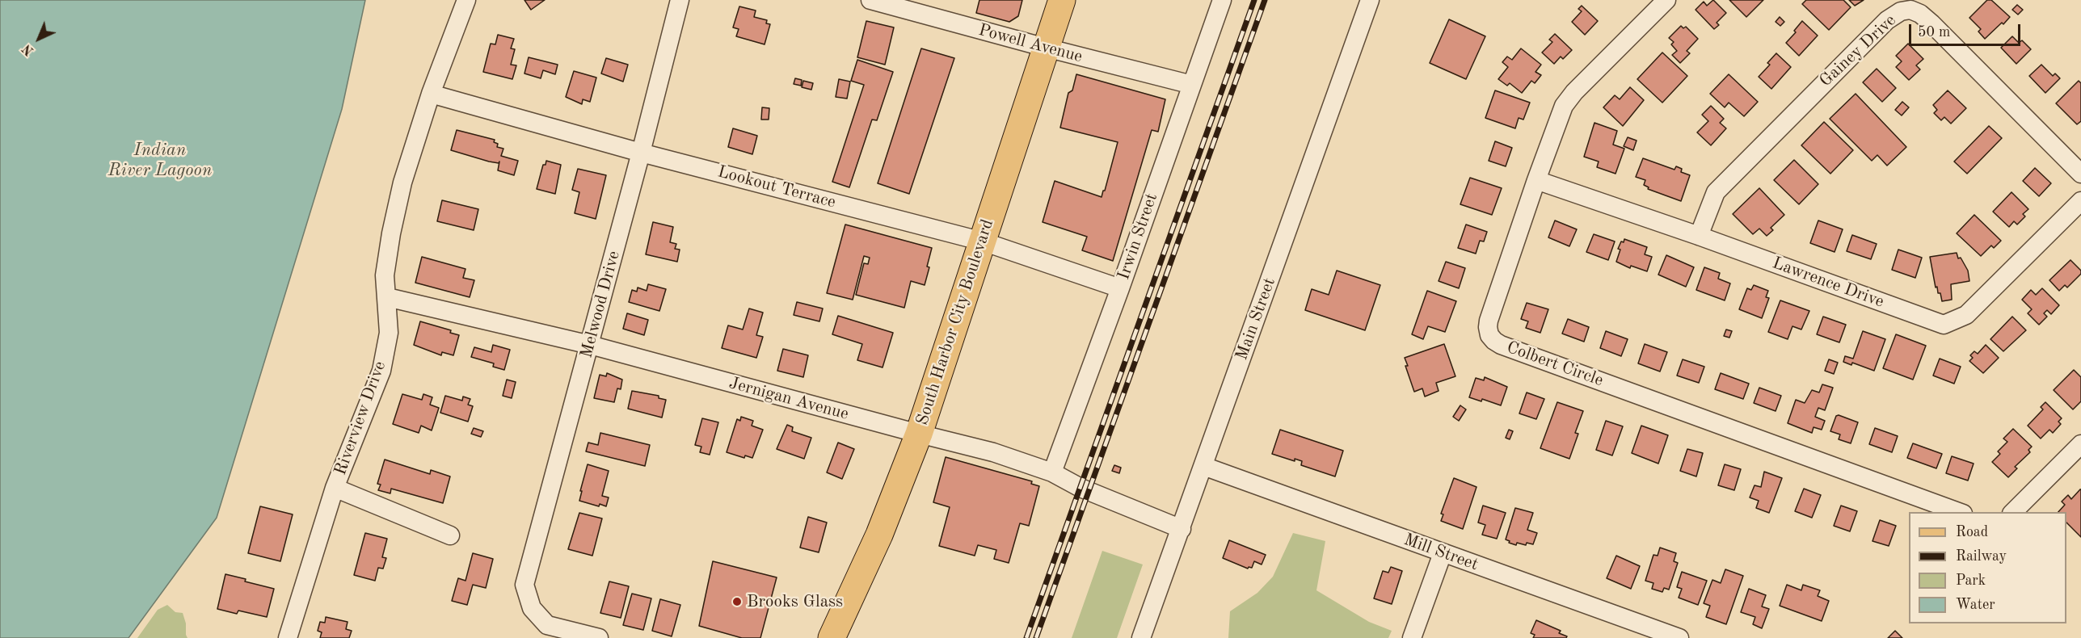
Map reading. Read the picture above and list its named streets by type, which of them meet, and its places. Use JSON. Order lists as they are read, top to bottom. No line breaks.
{"streets":{"main road":["South Harbor City Boulevard"],"street":["Powell Avenue","Gainey Drive","Lookout Terrace","Irwin Street","Lawrence Drive","Melwood Drive","Main Street","Colbert Circle","Jernigan Avenue","Riverview Drive","Mill Street"]},"crossings":[["Powell Avenue","Irwin Street"],["Powell Avenue","South Harbor City Boulevard"],["Gainey Drive","Lawrence Drive"],["Lookout Terrace","Irwin Street"],["Lookout Terrace","Melwood Drive"],["Lookout Terrace","South Harbor City Boulevard"],["Lookout Terrace","Riverview Drive"],["Irwin Street","Jernigan Avenue"],["Lawrence Drive","Colbert Circle"],["Melwood Drive","Jernigan Avenue"],["Main Street","Jernigan Avenue"],["Main Street","Mill Street"],["South Harbor City Boulevard","Jernigan Avenue"],["Jernigan Avenue","Riverview Drive"]],"water":["Indian River Lagoon"],"places":["Brooks Glass"],"legend":["Road","Railway","Park","Water"],"scale_bar":"50 m","north":"bottom left"}
